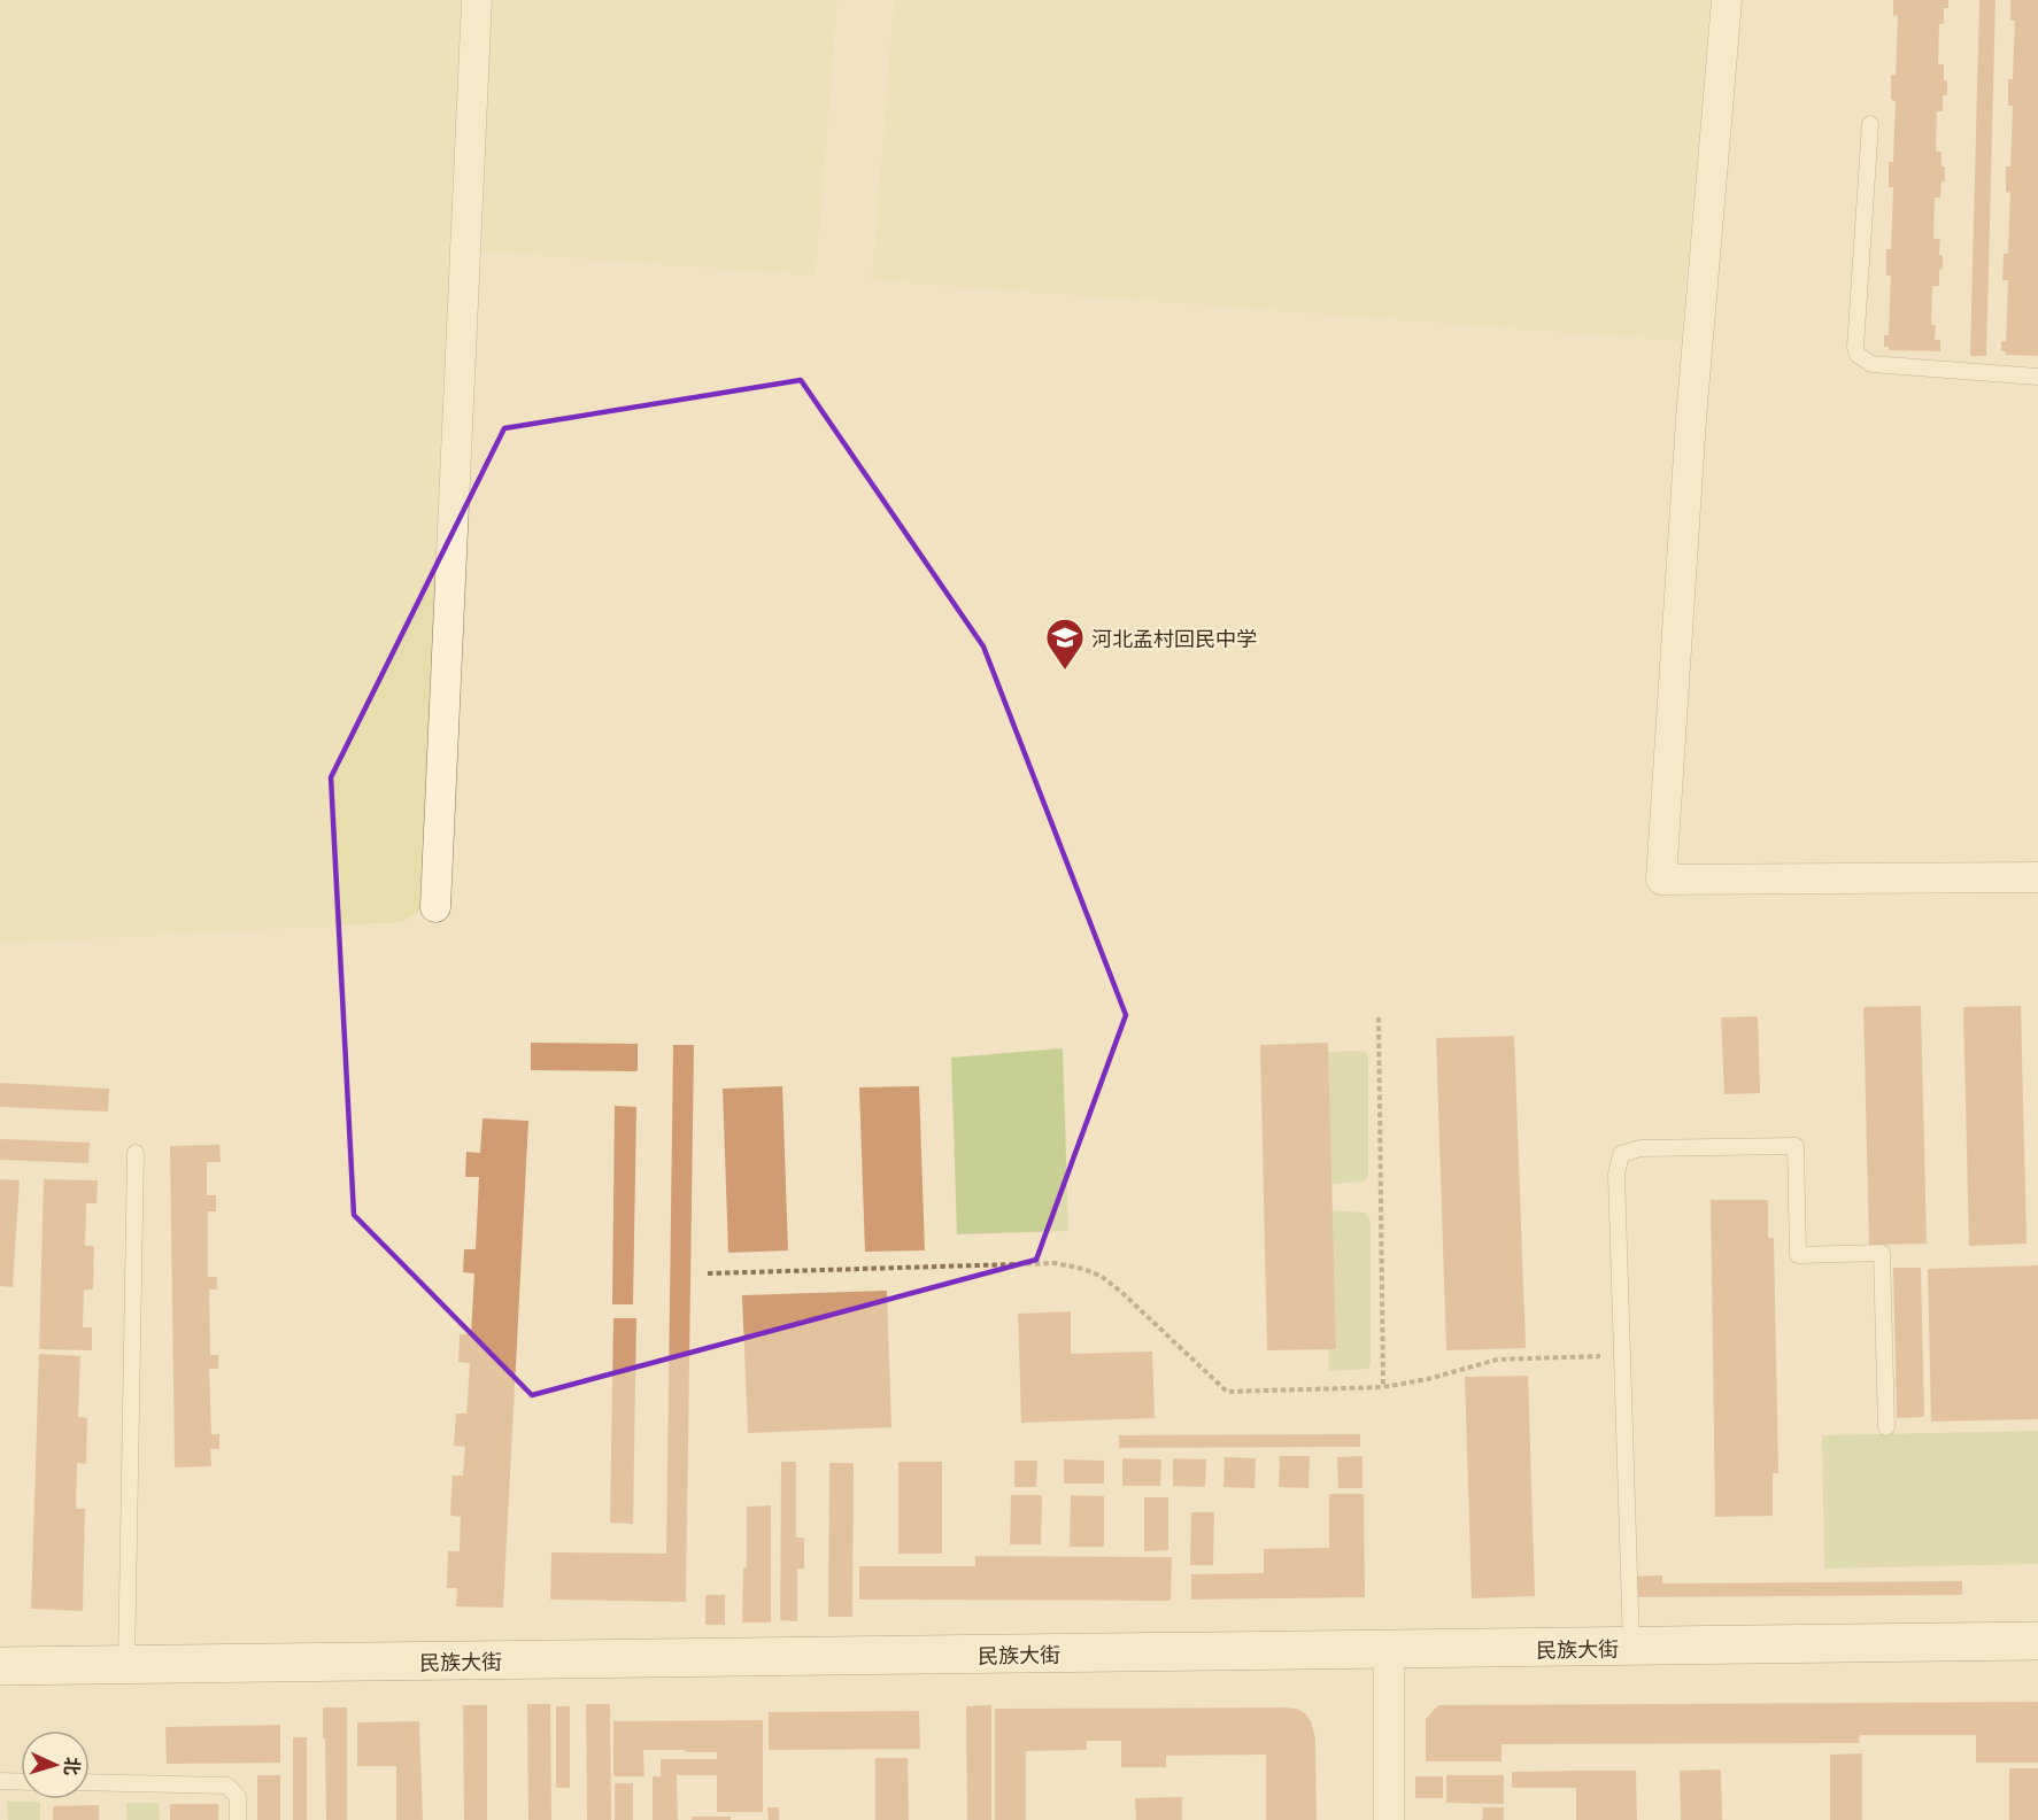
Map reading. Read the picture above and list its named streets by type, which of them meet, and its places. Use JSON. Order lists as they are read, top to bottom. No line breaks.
{"streets":{"main road":["民族大街"]},"places":{"school or university":["河北孟村回民中学"]},"north":"right"}
